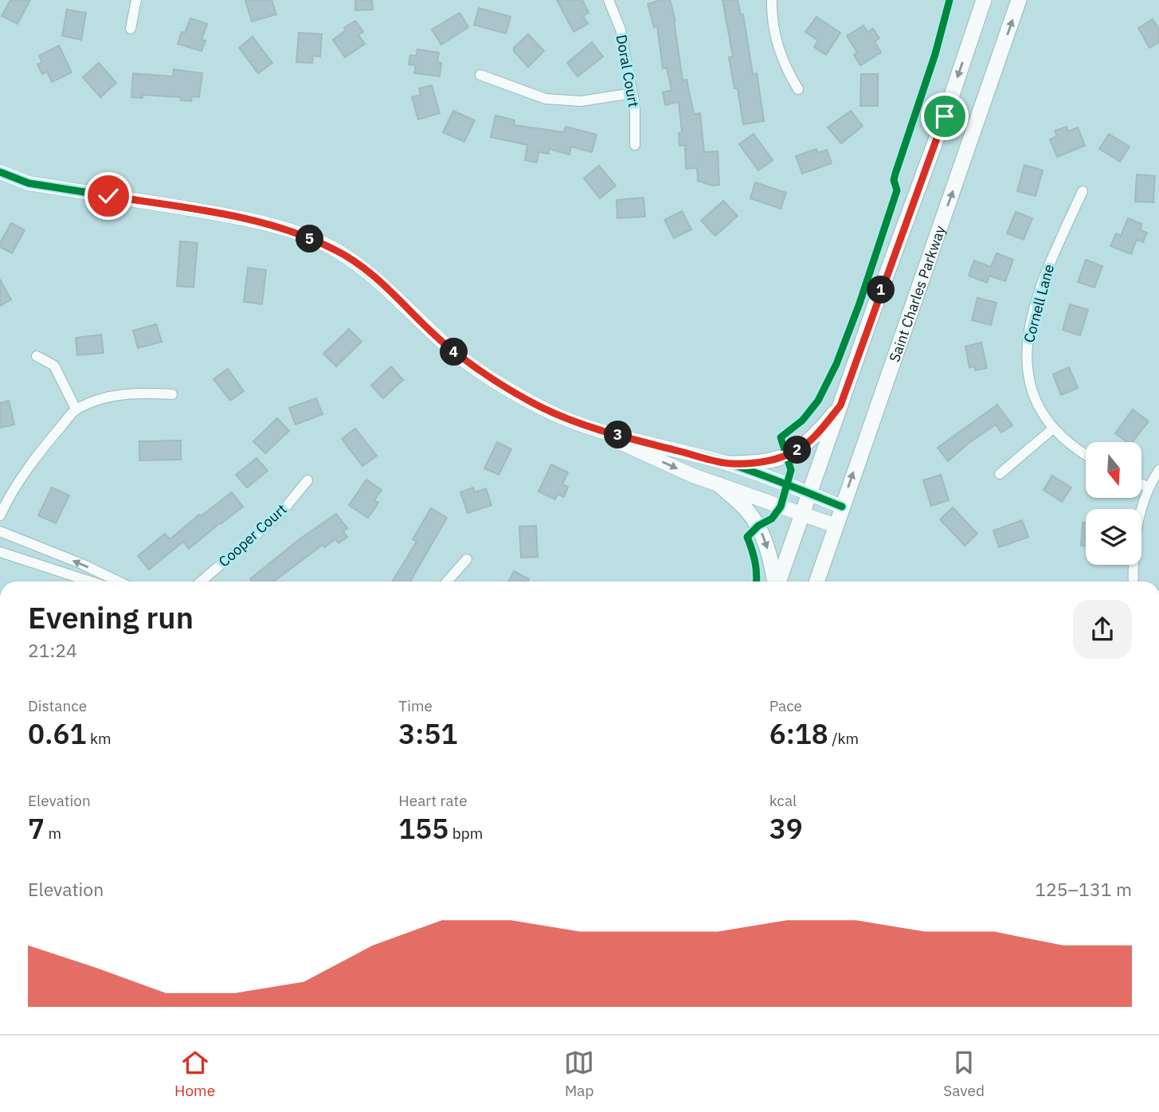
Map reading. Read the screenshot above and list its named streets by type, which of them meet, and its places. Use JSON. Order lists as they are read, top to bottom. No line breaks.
{"streets":{"main road":["Saint Charles Parkway"],"street":["Doral Court","Cornell Lane","Cooper Court"]},"north":"bottom","page":{"pins":["5","1","4","3","2"],"heading":["Evening run","21:24"],"stats":[["Distance","0.61 km"],["Time","3:51"],["Pace","6:18 /km"],["Elevation","7 m"],["Heart rate","155 bpm"],["kcal","39"]],"chart":["Elevation","125–131 m"],"tabs":["Home","Map","Saved"]}}
